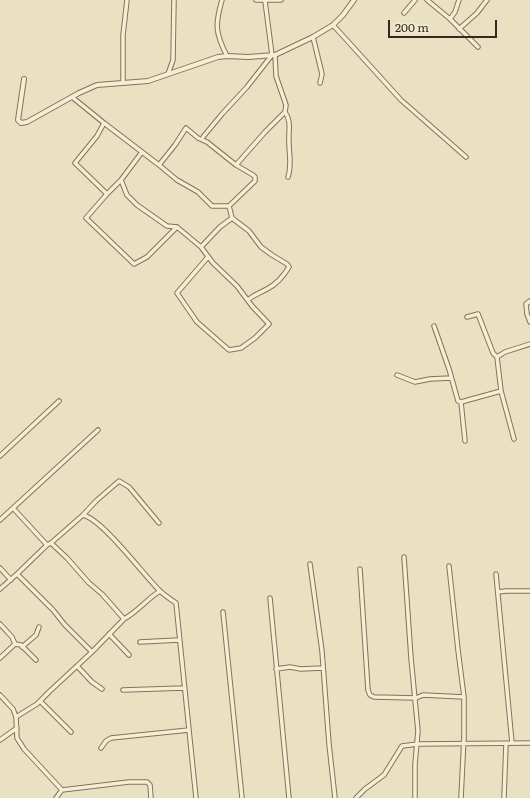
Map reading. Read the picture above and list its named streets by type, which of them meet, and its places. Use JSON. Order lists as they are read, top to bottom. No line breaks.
{"scale_bar":"200 m"}
